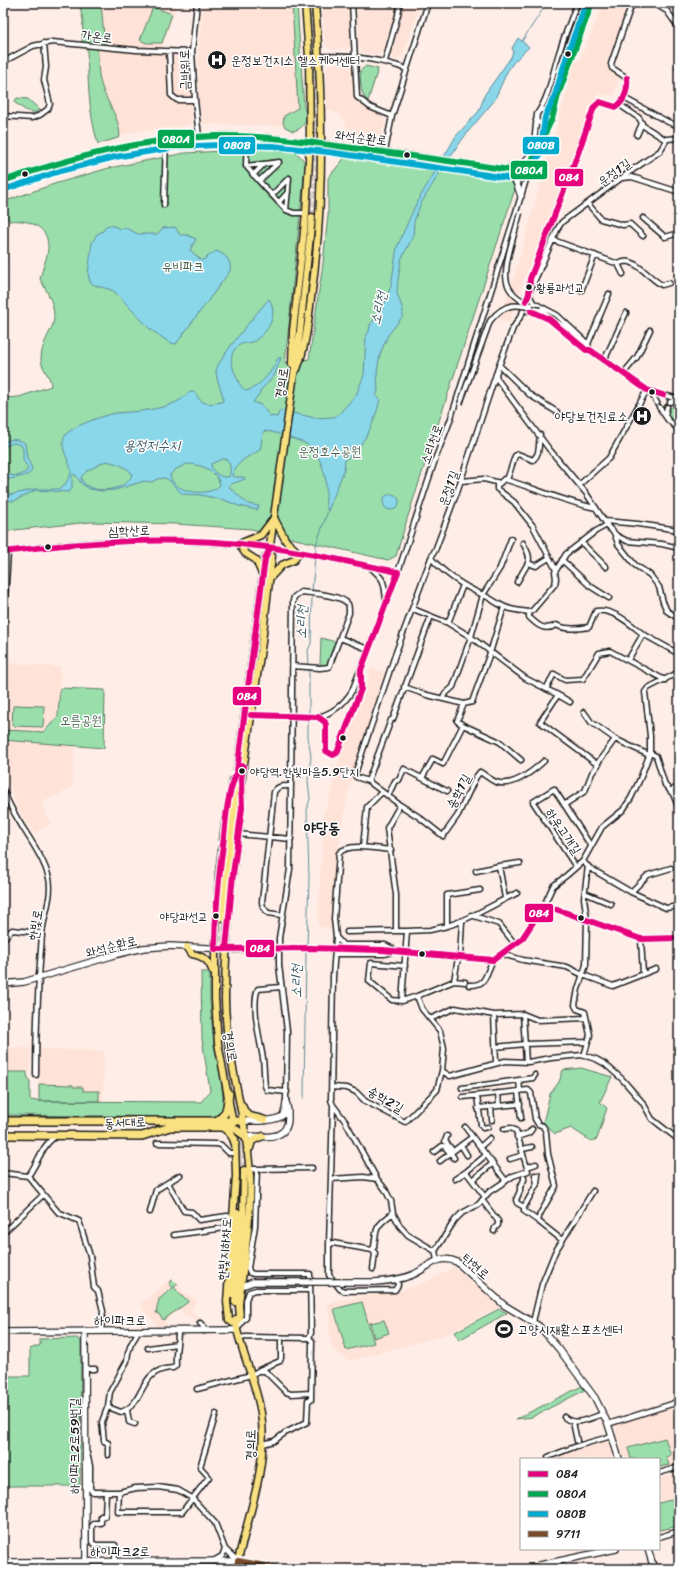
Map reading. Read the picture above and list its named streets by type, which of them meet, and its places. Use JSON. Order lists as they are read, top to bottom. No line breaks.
{"streets":{"highway":["동서대로"],"main road":["경의로"],"street":["가온로","금바위로","와석순환로","운정1길","소리천로","심학산로","송학1길","하우고개길","한빛로","송학2길","탄현로","하이파크로","하이파크2로59번길","하이파크2로"]},"crossings":[["가온로","금바위로"],["금바위로","와석순환로"],["와석순환로","경의로"],["와석순환로","소리천로"],["와석순환로","한빛로"],["운정1길","송학1길"],["경의로","심학산로"],["경의로","동서대로"],["경의로","하이파크로"],["경의로","하이파크2로"],["소리천로","심학산로"],["하이파크로","하이파크2로59번길"],["하이파크2로59번길","하이파크2로"]],"districts":["야당동"],"water":["소리천","용정저수지"],"parks":["유비파크","운정호수공원","오름공원"],"places":{"hospital":["운정보건지소 헬스케어센터","야당보건진료소"],"other":["황룡과선교","야당역.한빛마을5.9단지","야당과선교"],"sports":["고양시재활스포츠센터"]},"lines":["transit line 080A","transit line 080B","transit line 084","transit line 9711"],"legend":["084","080A","080B","9711"]}
